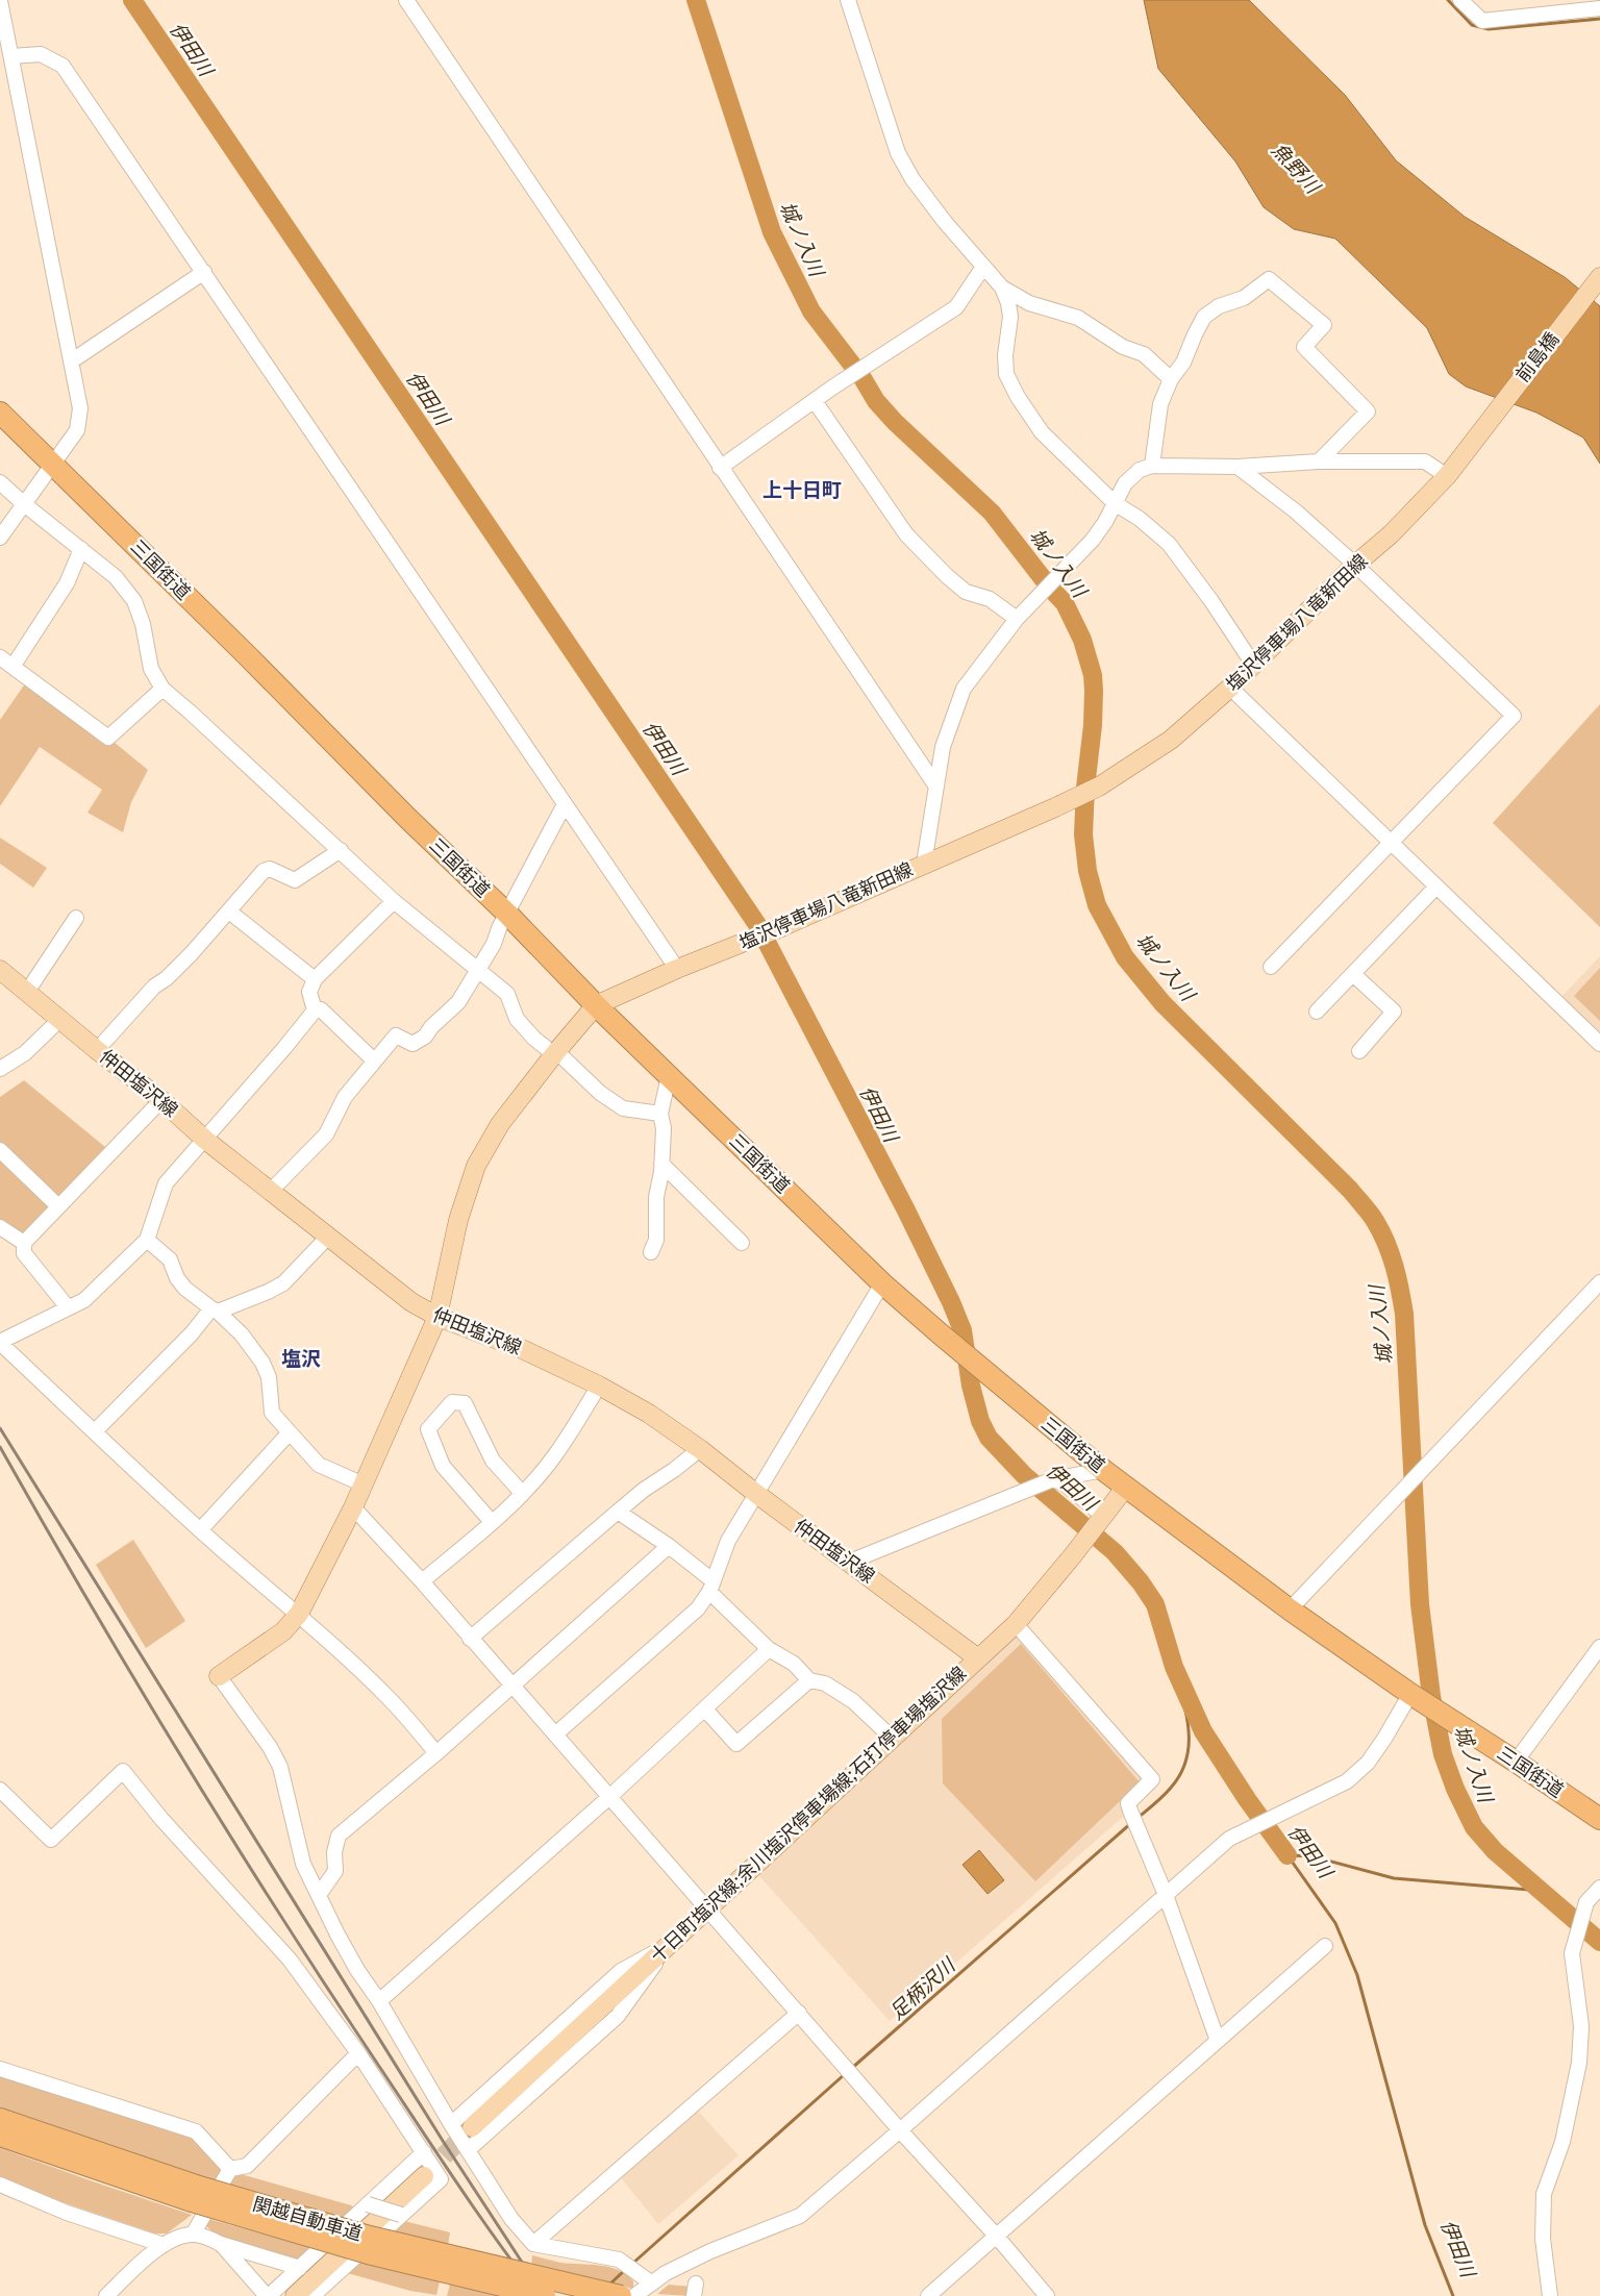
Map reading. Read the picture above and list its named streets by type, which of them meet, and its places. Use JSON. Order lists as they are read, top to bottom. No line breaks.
{"streets":{"highway":["三国街道","関越自動車道"],"main road":["前島橋","塩沢停車場八竜新田線","仲田塩沢線","十日町塩沢線;余川塩沢停車場線;石打停車場塩沢線"]},"crossings":[["前島橋","塩沢停車場八竜新田線"],["三国街道","塩沢停車場八竜新田線"],["三国街道","十日町塩沢線;余川塩沢停車場線;石打停車場塩沢線"],["仲田塩沢線","十日町塩沢線;余川塩沢停車場線;石打停車場塩沢線"]],"districts":["上十日町","塩沢"],"water":["伊田川","魚野川","城ノ入川","足柄沢川"]}
